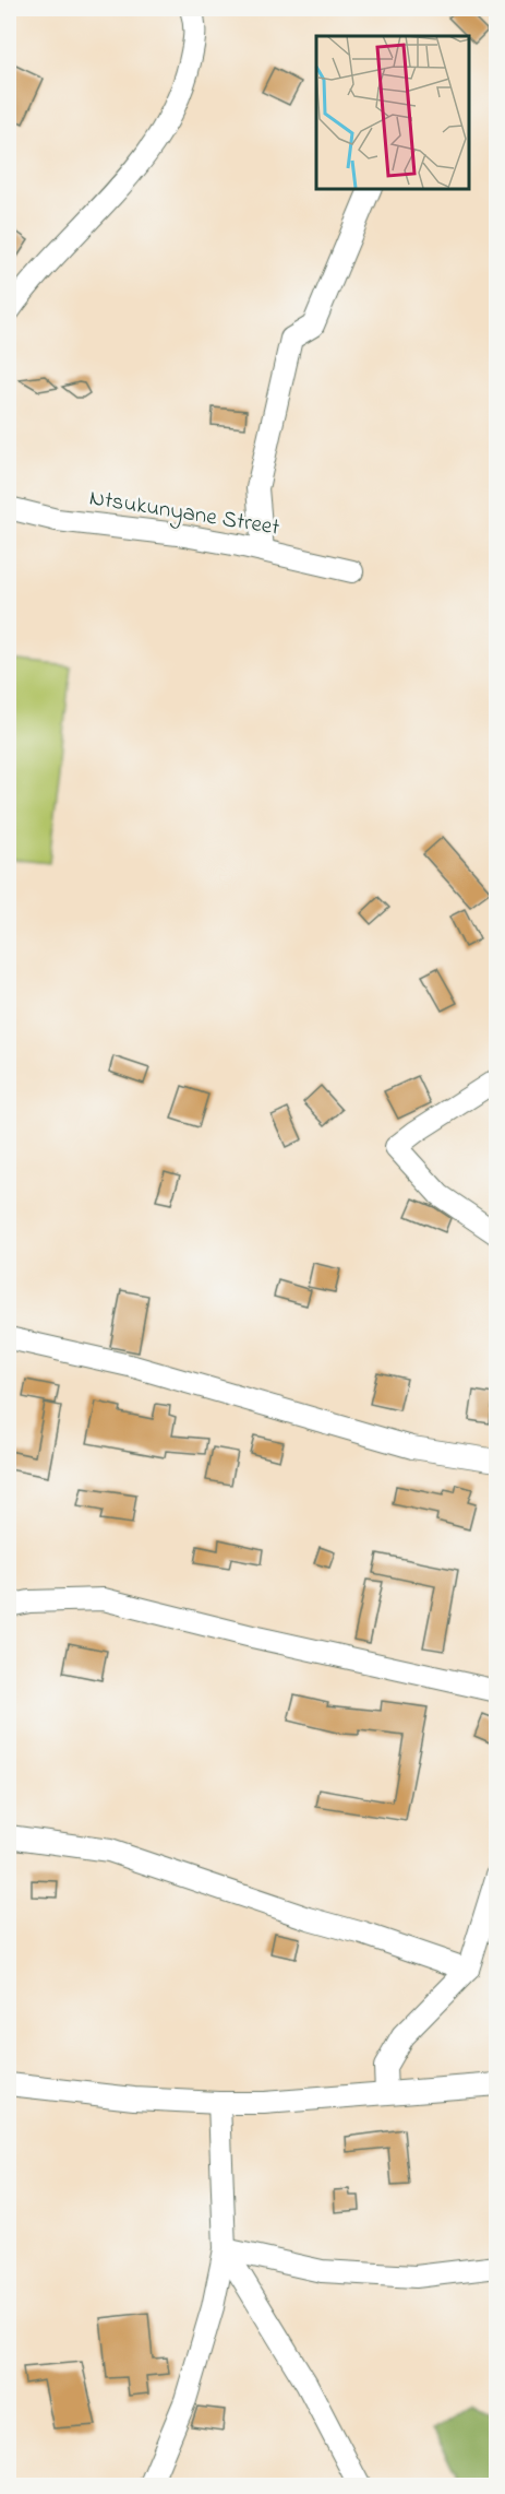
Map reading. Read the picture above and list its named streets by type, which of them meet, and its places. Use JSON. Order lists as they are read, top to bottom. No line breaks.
{"streets":{"street":["Ntsukunyane Street"]}}
